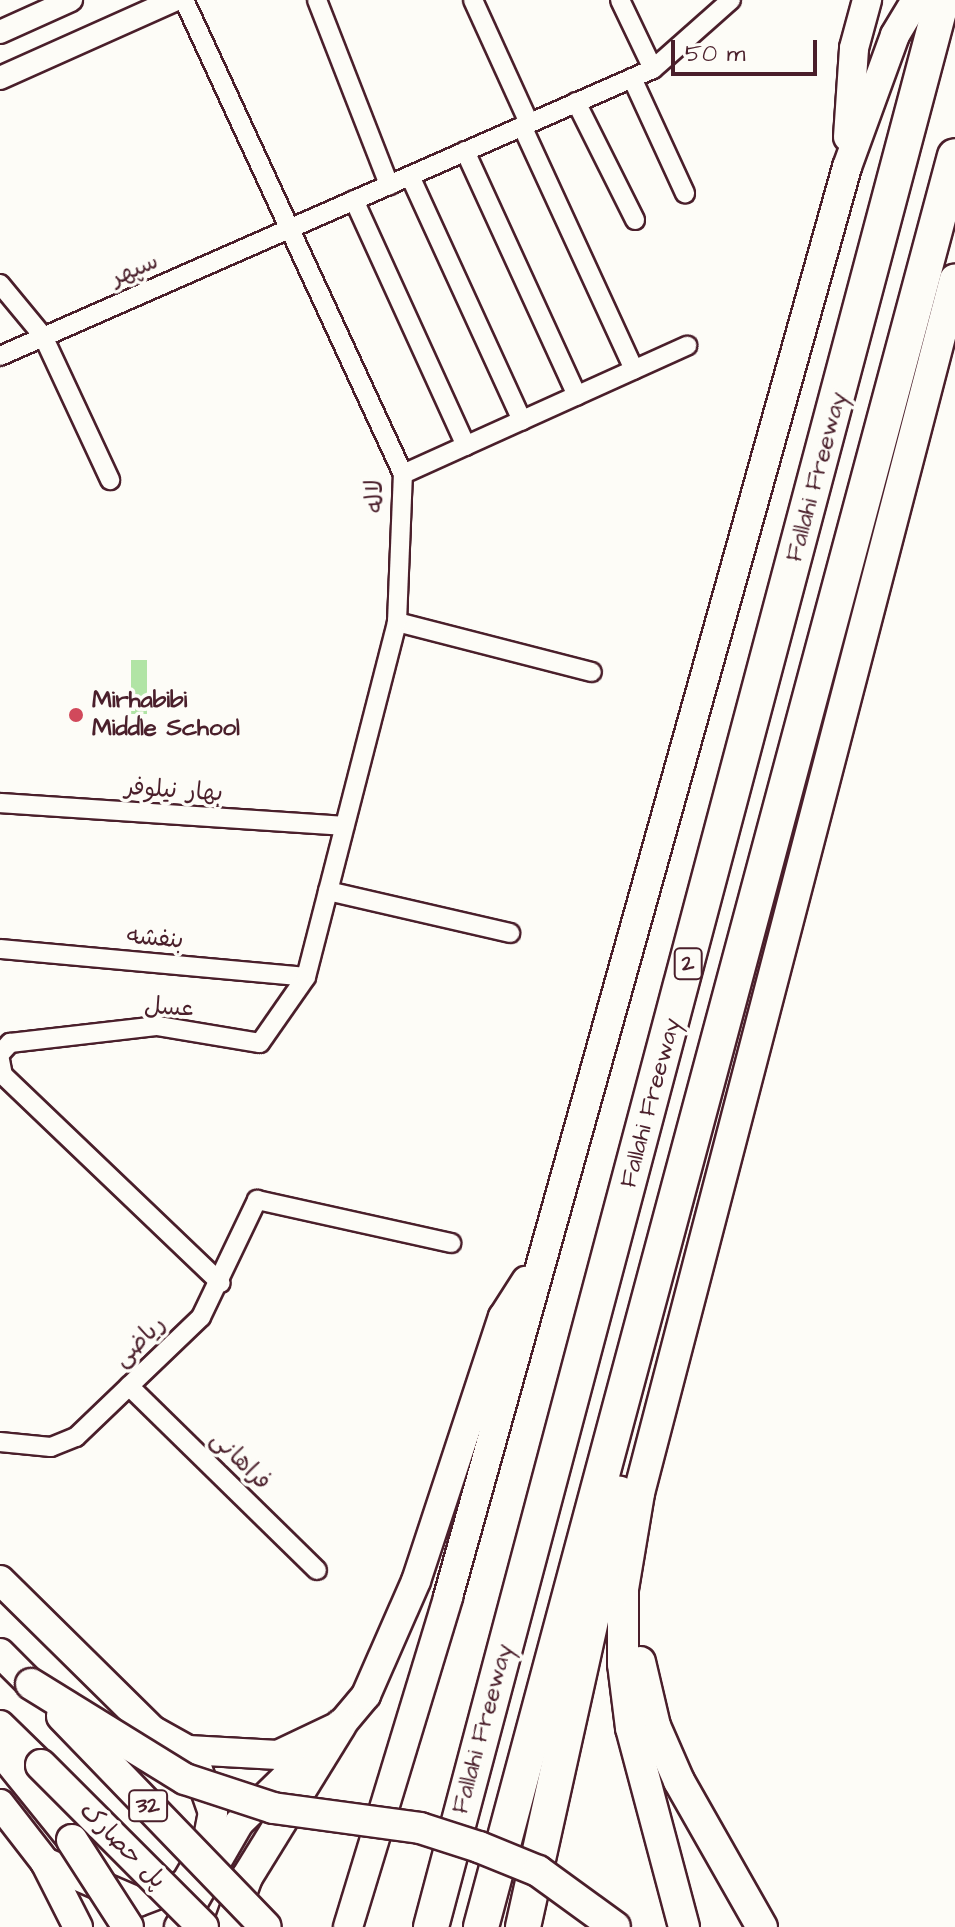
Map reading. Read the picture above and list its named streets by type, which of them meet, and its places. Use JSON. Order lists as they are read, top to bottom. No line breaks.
{"streets":{"highway":["Fallahi Freeway","2","32","پل حصارک"],"street":["سپهر","لاله","بهار نیلوفر","بنفشه","عسل","ریاضی","فراهانی"]},"crossings":[["سپهر","لاله"],["لاله","بهار نیلوفر"],["لاله","بنفشه"],["لاله","عسل"],["بنفشه","عسل"],["ریاضی","فراهانی"],["32","پل حصارک"]],"places":["Mirhabibi Middle School"],"scale_bar":"50 m"}
